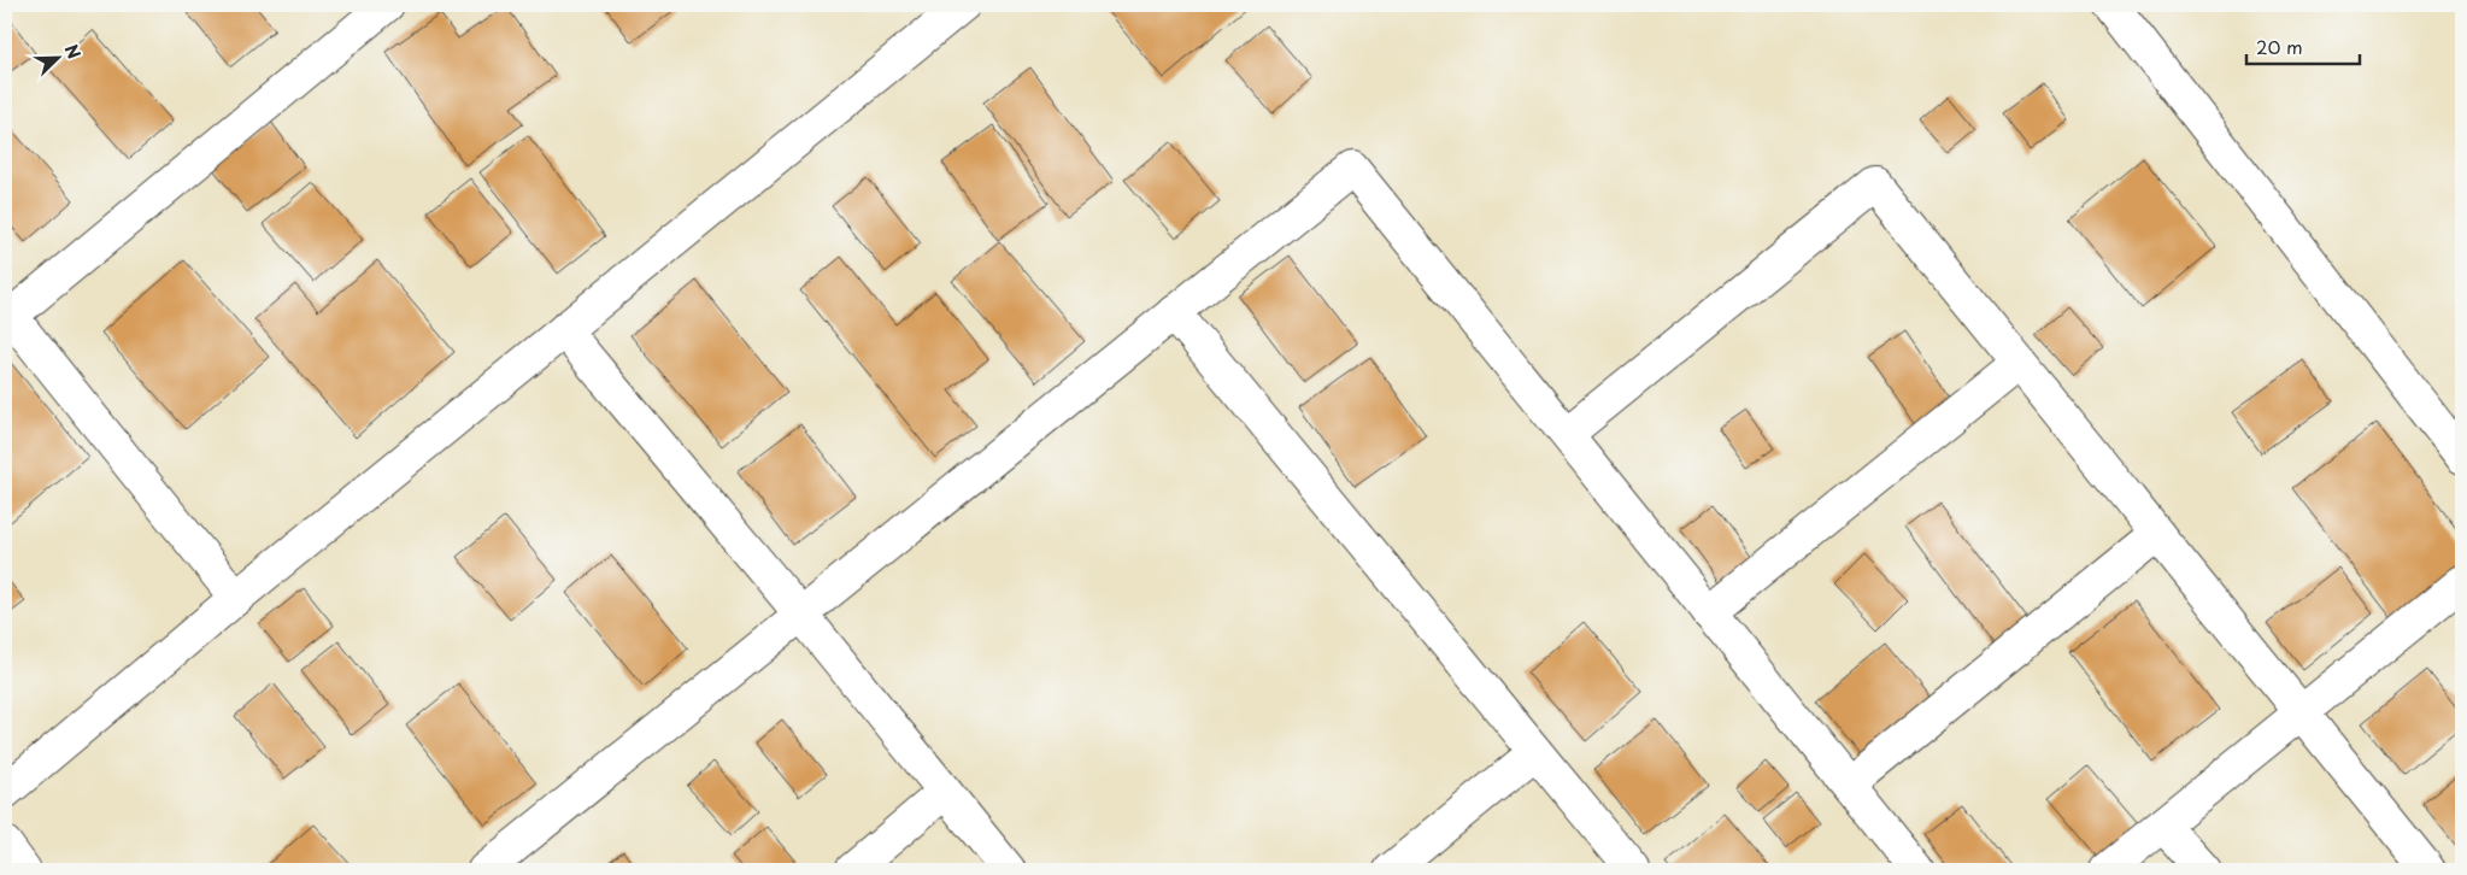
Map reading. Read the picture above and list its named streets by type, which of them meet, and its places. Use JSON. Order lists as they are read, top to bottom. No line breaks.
{"scale_bar":"20 m","north":"top right"}
